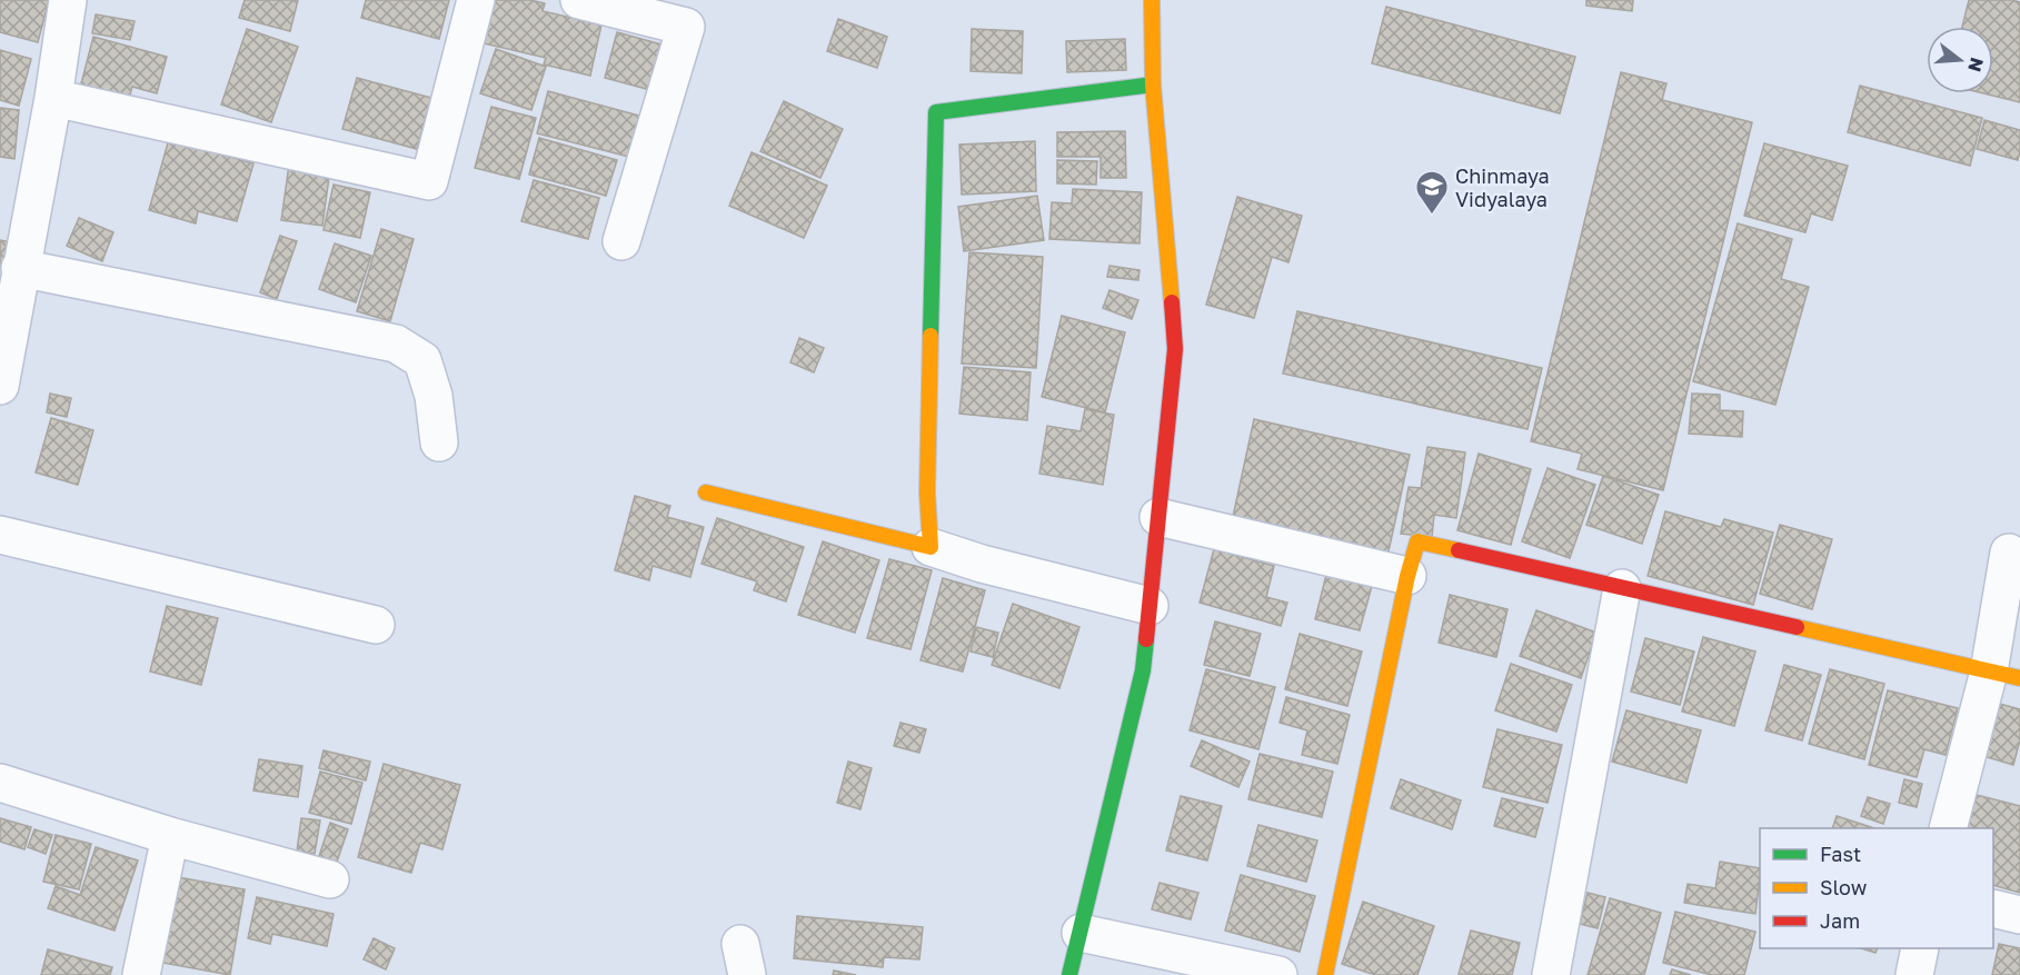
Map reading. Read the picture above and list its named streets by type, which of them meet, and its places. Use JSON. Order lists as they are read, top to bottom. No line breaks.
{"places":{"school or university":["Chinmaya Vidyalaya"]},"legend":["Fast","Slow","Jam"],"north":"right"}
